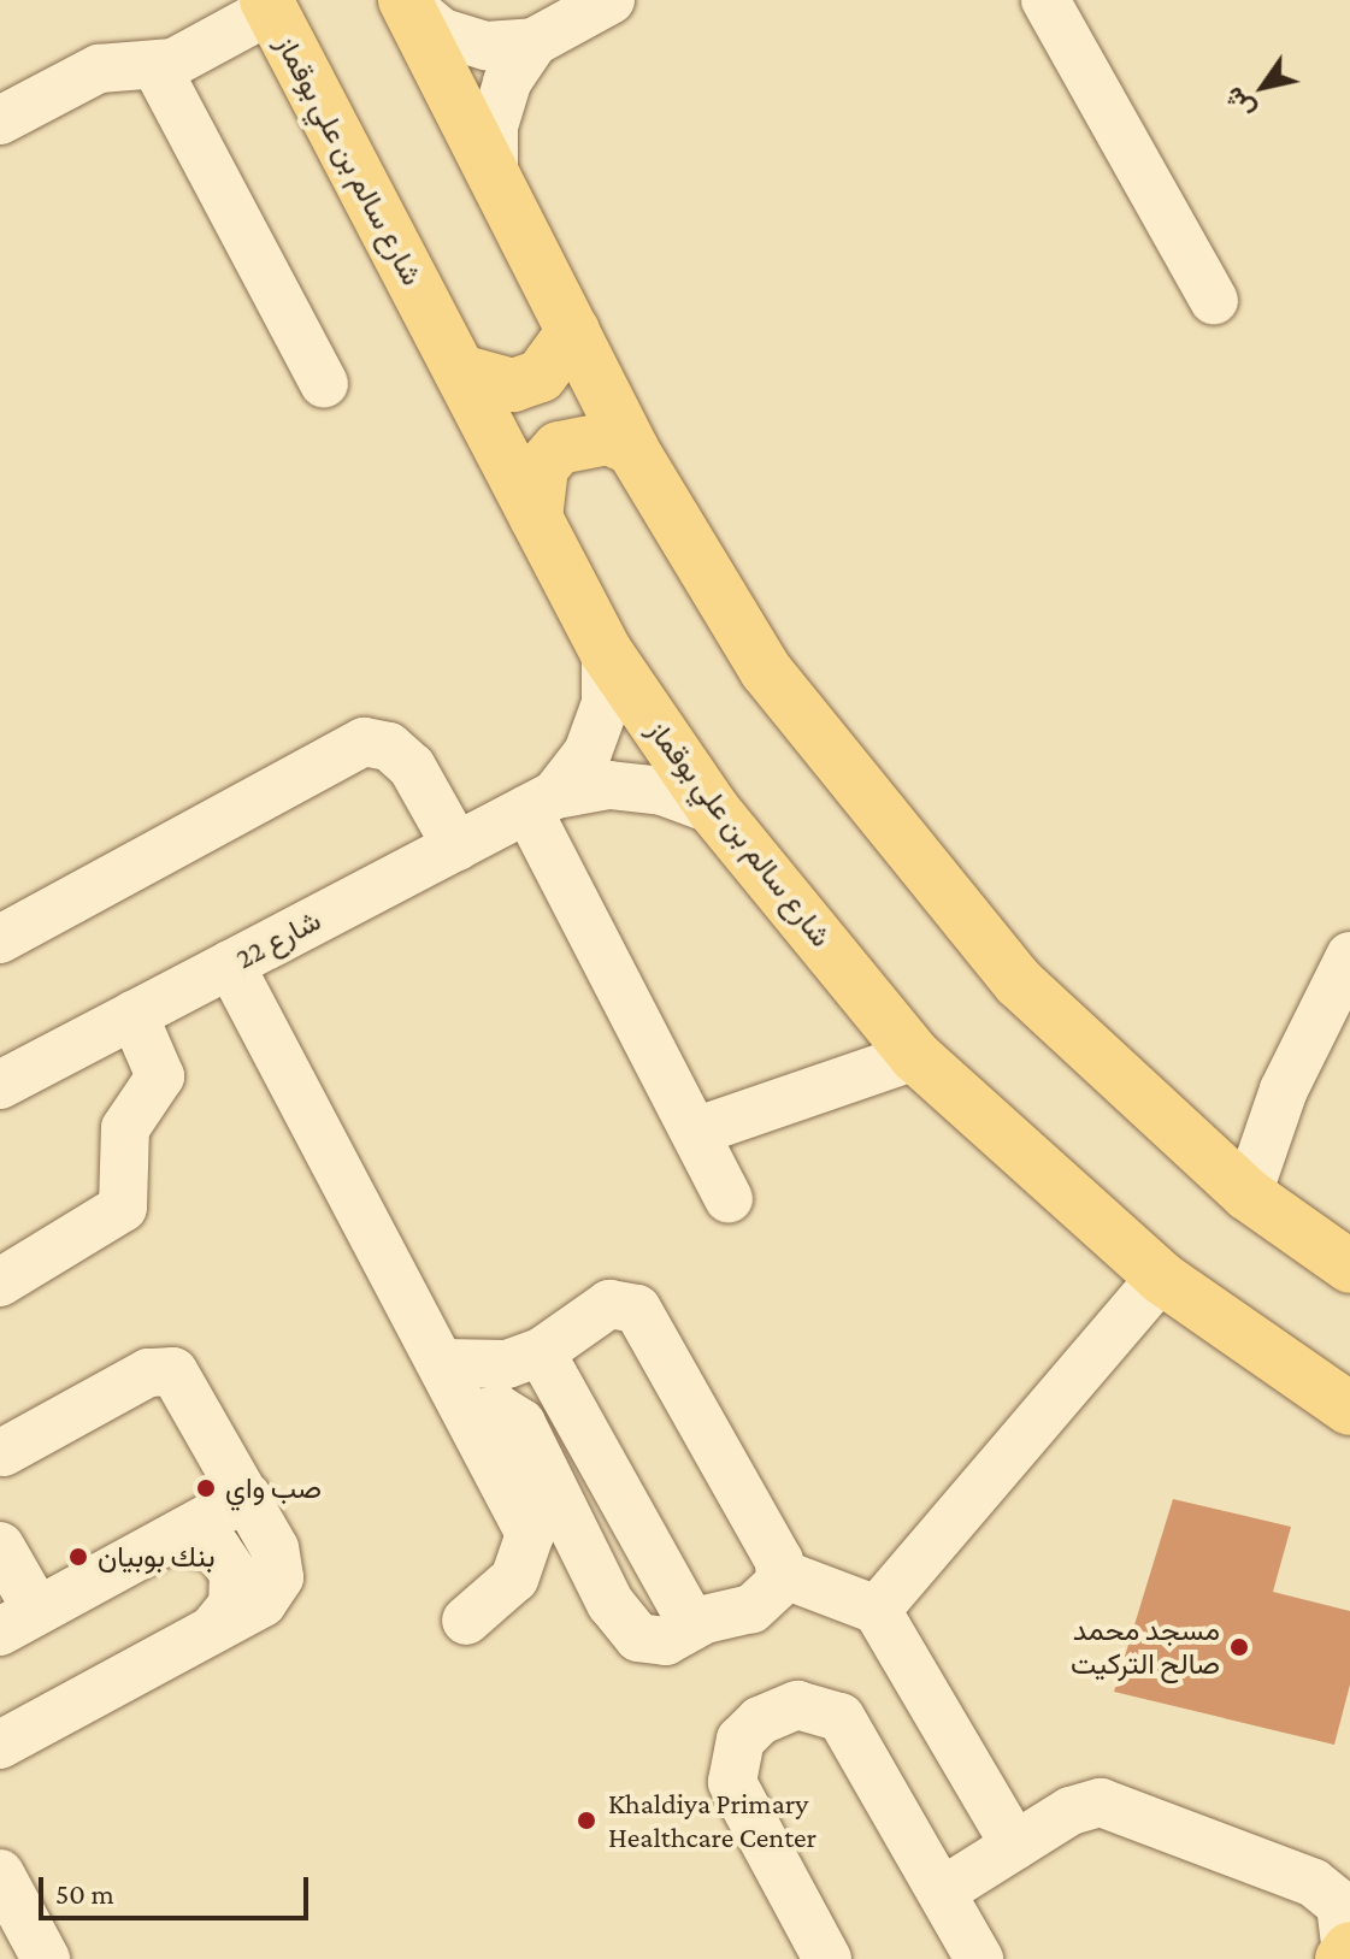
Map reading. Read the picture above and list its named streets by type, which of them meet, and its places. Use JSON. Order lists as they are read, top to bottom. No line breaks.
{"streets":{"main road":["شارع سالم بن علي بوقماز"],"street":["شارع 22"]},"crossings":[["شارع سالم بن علي بوقماز","شارع 22"]],"places":["صب واي","بنك بوبيان","مسجد محمد صالح التركيت","Khaldiya Primary Healthcare Center"],"scale_bar":"50 m","north":"bottom left"}
